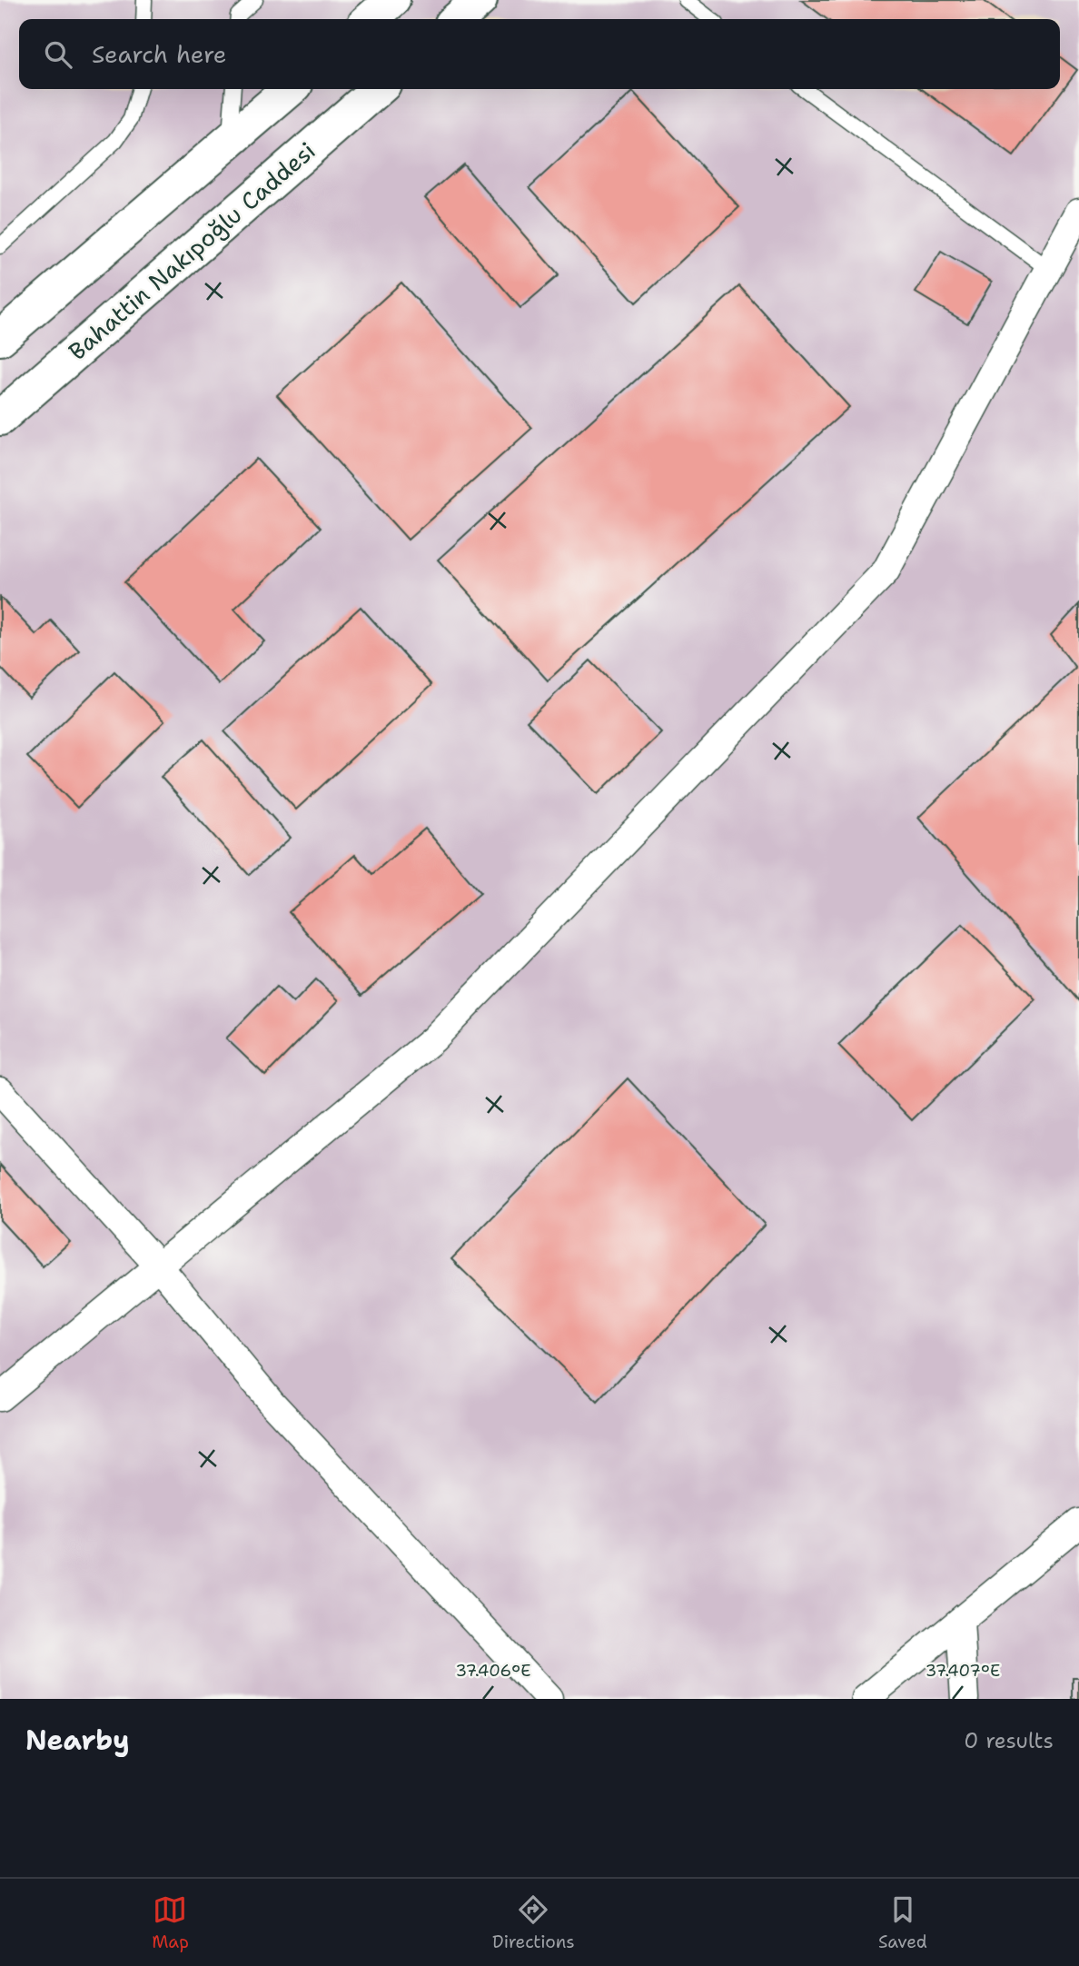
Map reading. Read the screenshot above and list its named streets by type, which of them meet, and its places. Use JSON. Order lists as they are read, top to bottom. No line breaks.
{"streets":{"main road":["Bahattin Nakıpoğlu Caddesi"]},"page":{"search":"Search here","heading":["Nearby","0 results"],"nav":["Map","Directions","Saved"]},"coordinates":["37.406°E","37.407°E"]}
